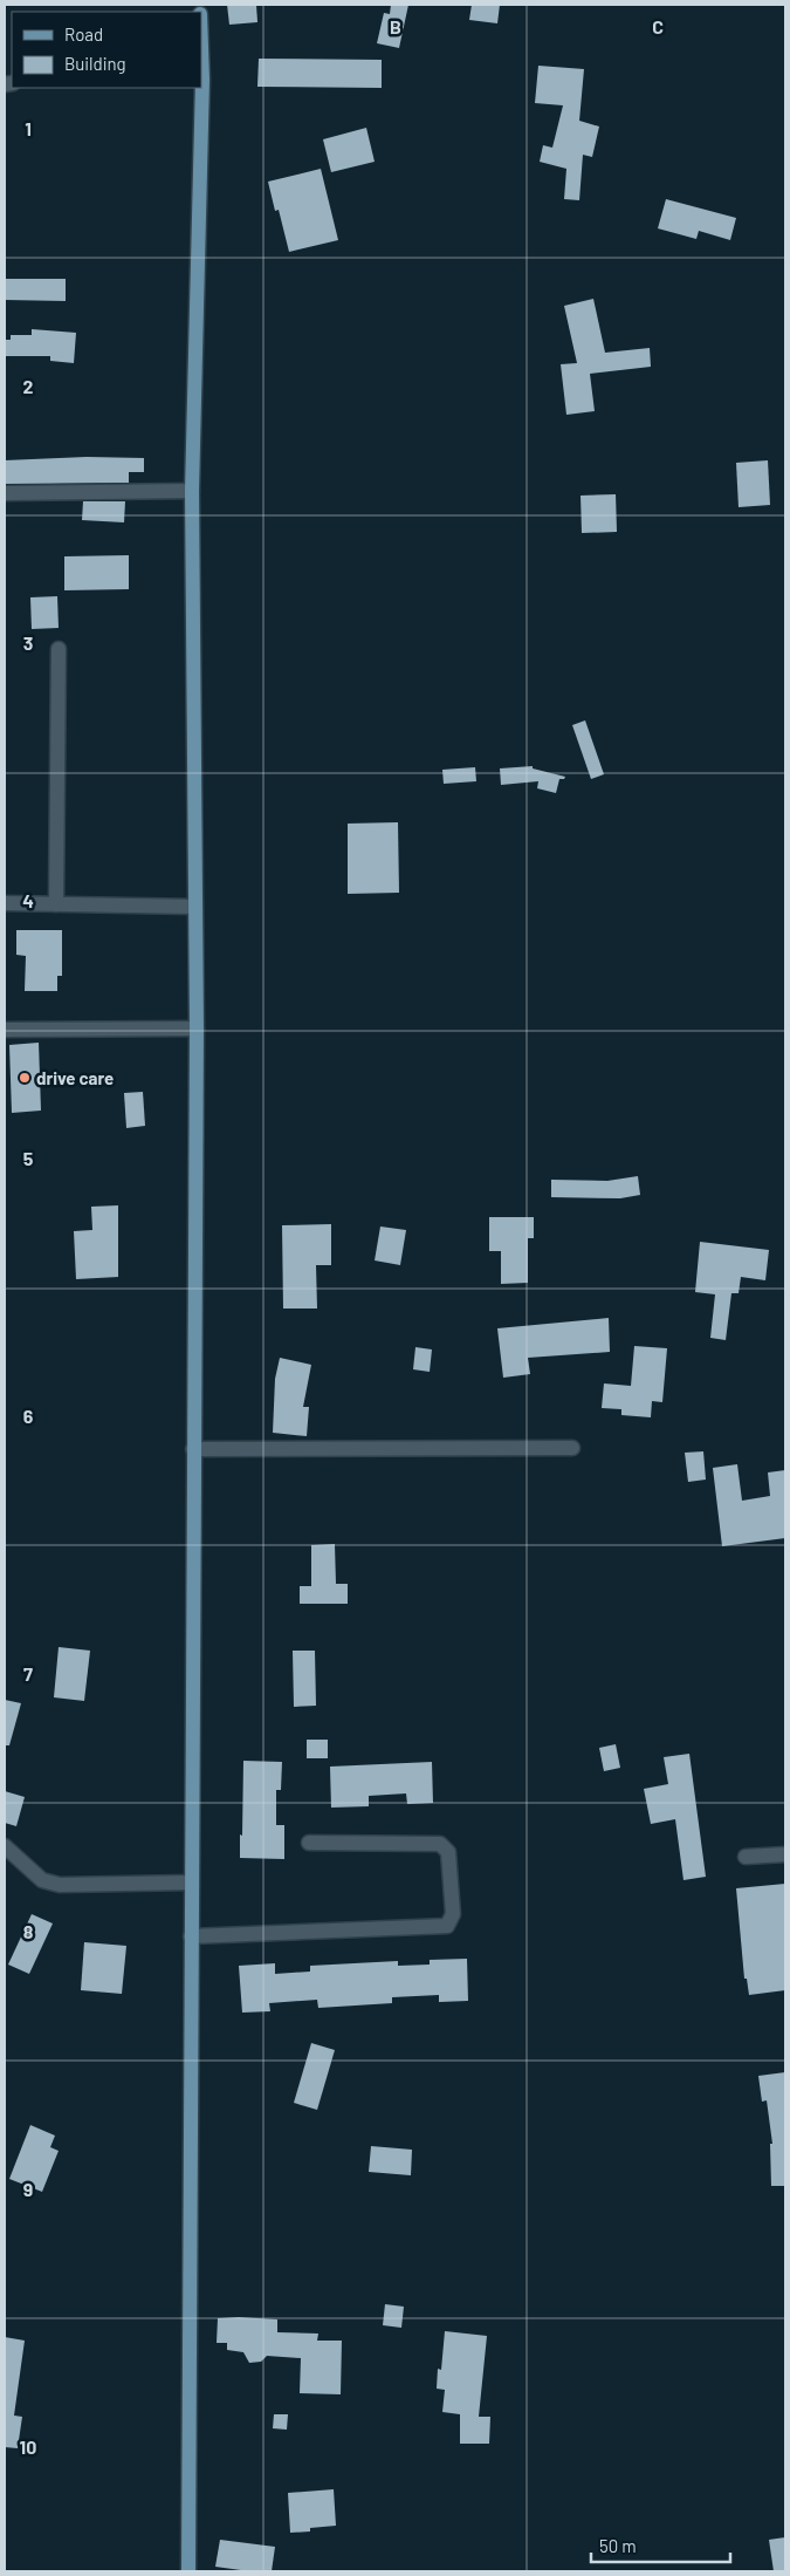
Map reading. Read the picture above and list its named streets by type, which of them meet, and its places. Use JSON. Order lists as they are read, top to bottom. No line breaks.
{"places":["drive care"],"legend":["Road","Building"],"scale_bar":"50 m","grid":{"columns":["B","C"],"rows":["1","2","3","4","5","6","7","8","9","10"]}}
